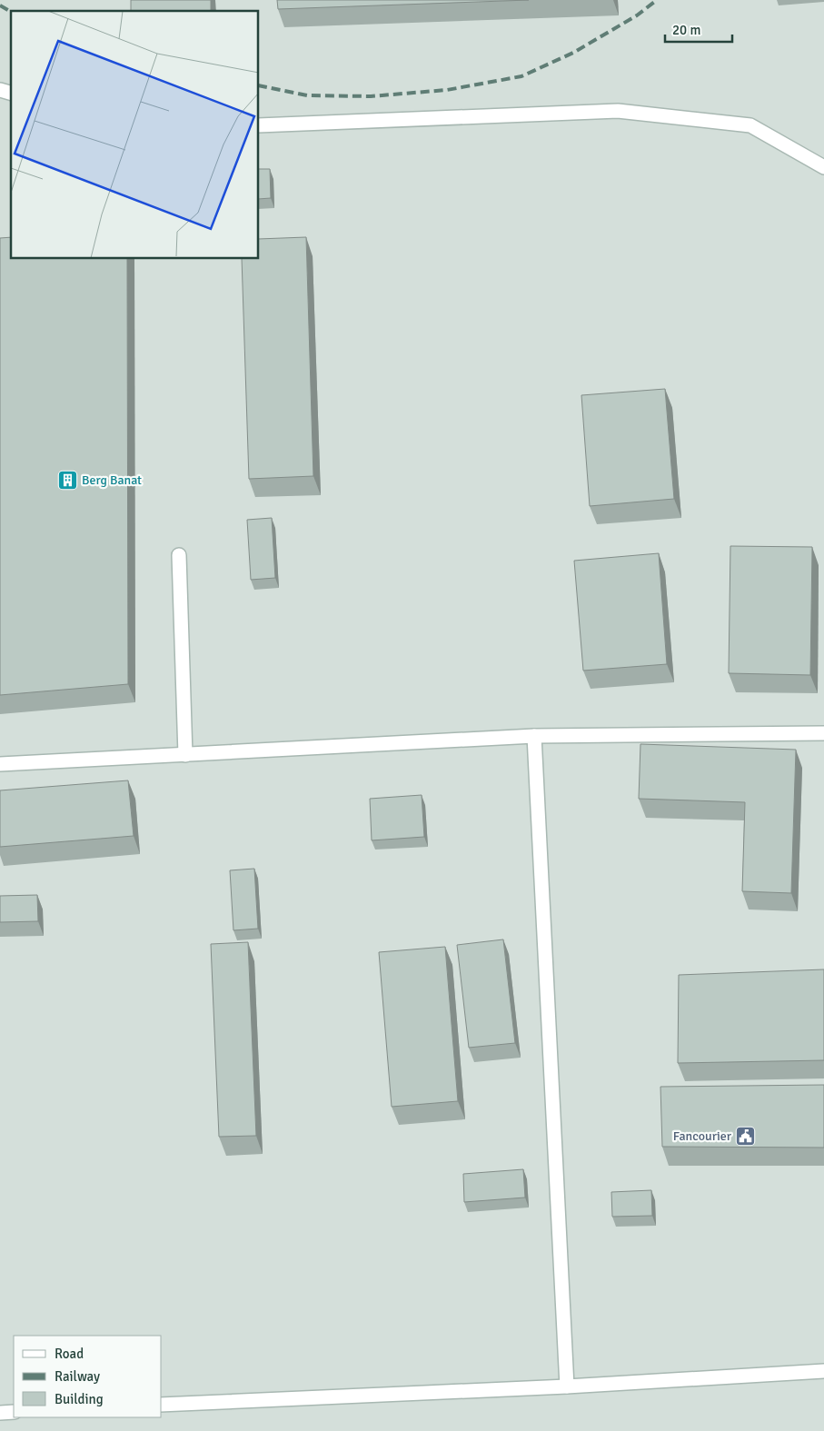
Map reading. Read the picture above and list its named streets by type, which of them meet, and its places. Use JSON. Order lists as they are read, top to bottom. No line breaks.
{"places":{"building":["Berg Banat"],"public building":["Fancourier"]},"legend":["Road","Railway","Building"],"scale_bar":"20 m"}
